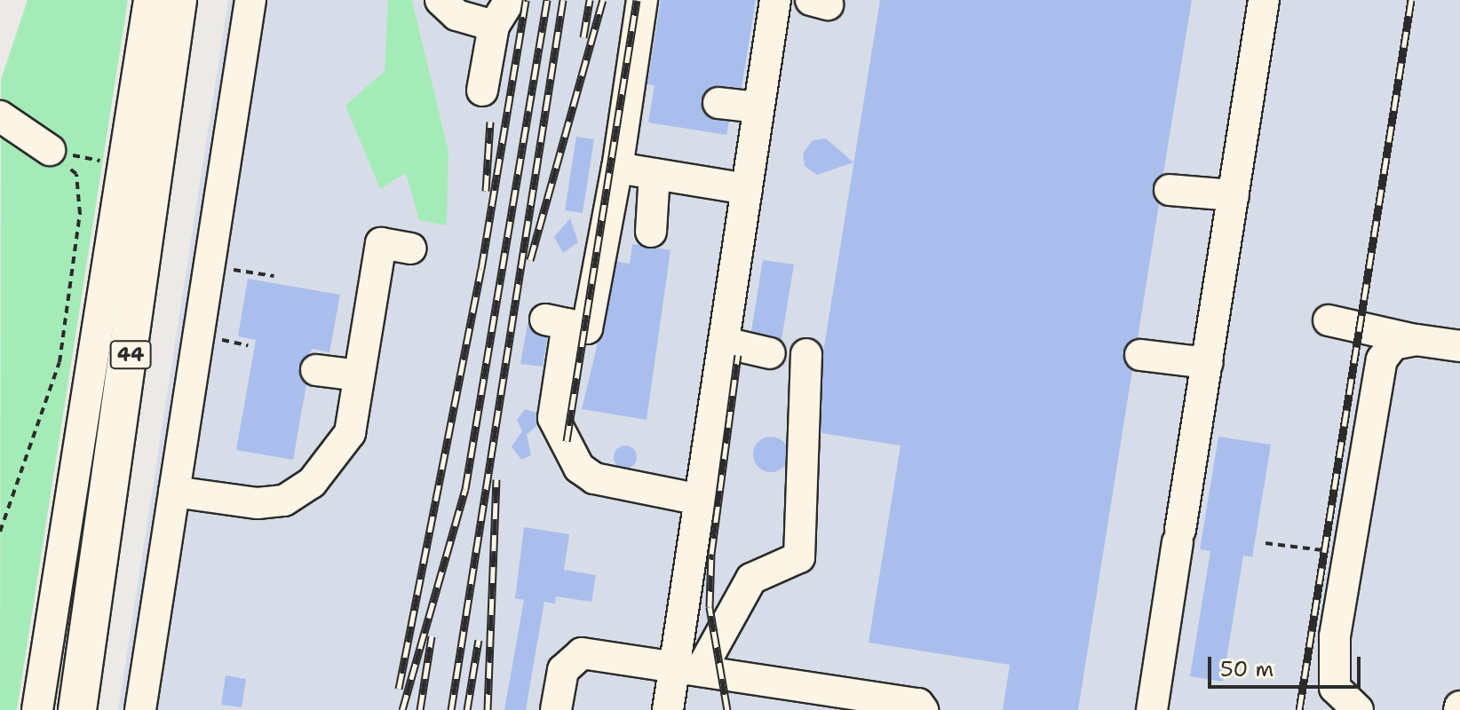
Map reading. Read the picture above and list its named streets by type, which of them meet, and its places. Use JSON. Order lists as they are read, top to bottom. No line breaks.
{"streets":{"main road":["44"]},"scale_bar":"50 m"}
